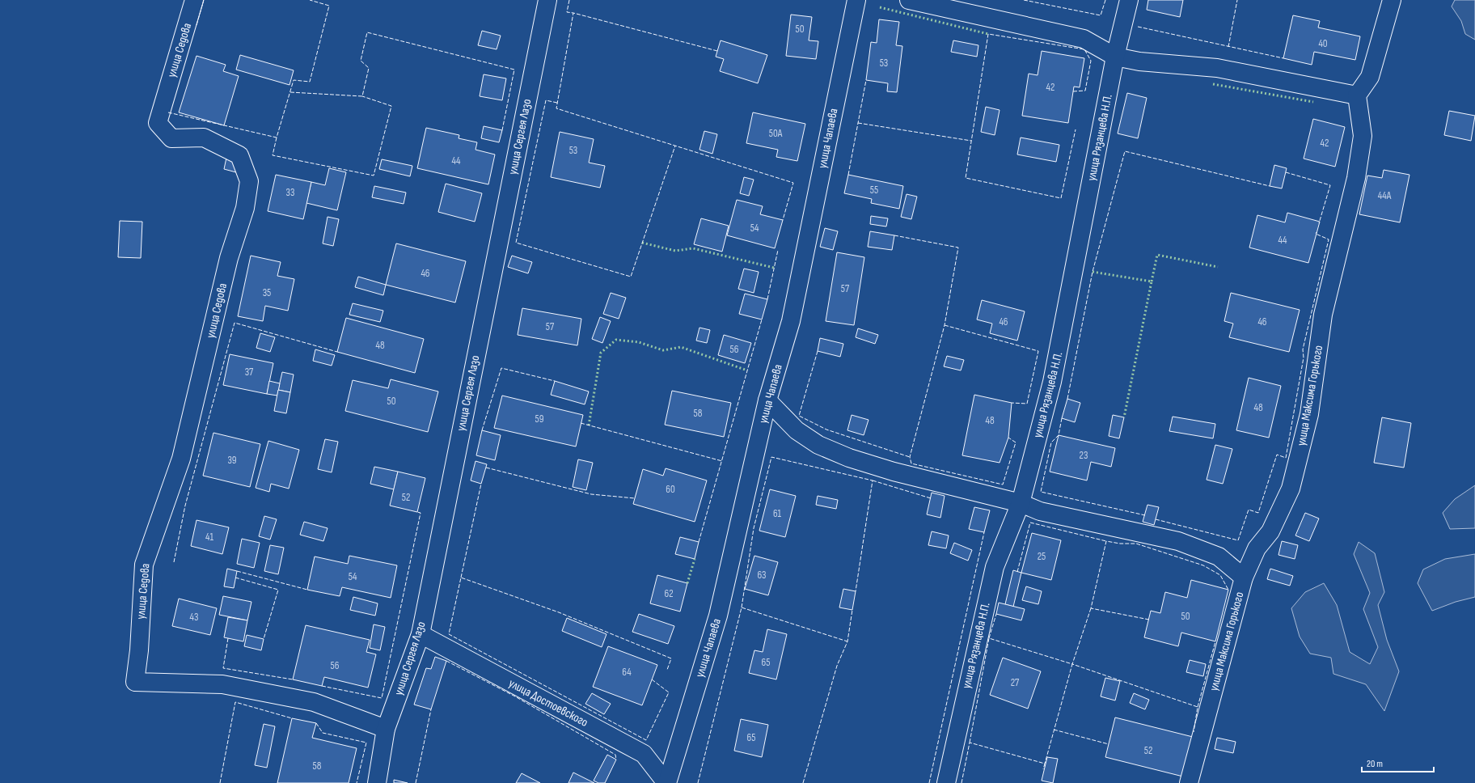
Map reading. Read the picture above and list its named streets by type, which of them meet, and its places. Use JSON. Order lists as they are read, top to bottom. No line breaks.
{"streets":{"street":["улица Седова","улица Сергея Лазо","улица Рязанцева Н.П.","улица Чапаева","улица Максима Горького","улица Достоевского"]},"crossings":[["улица Седова","улица Сергея Лазо"],["улица Сергея Лазо","улица Достоевского"],["улица Чапаева","улица Достоевского"]],"house_numbers":["50","40","53","42","50А","42","53","44","55","33","44А","54","44","46","57","35","46","46","57","48","56","37","50","48","58","59","48","23","39","60","52","61","41","25","63","54","62","50","43","65","56","64","27","65","52","58"],"scale_bar":"20 m"}
